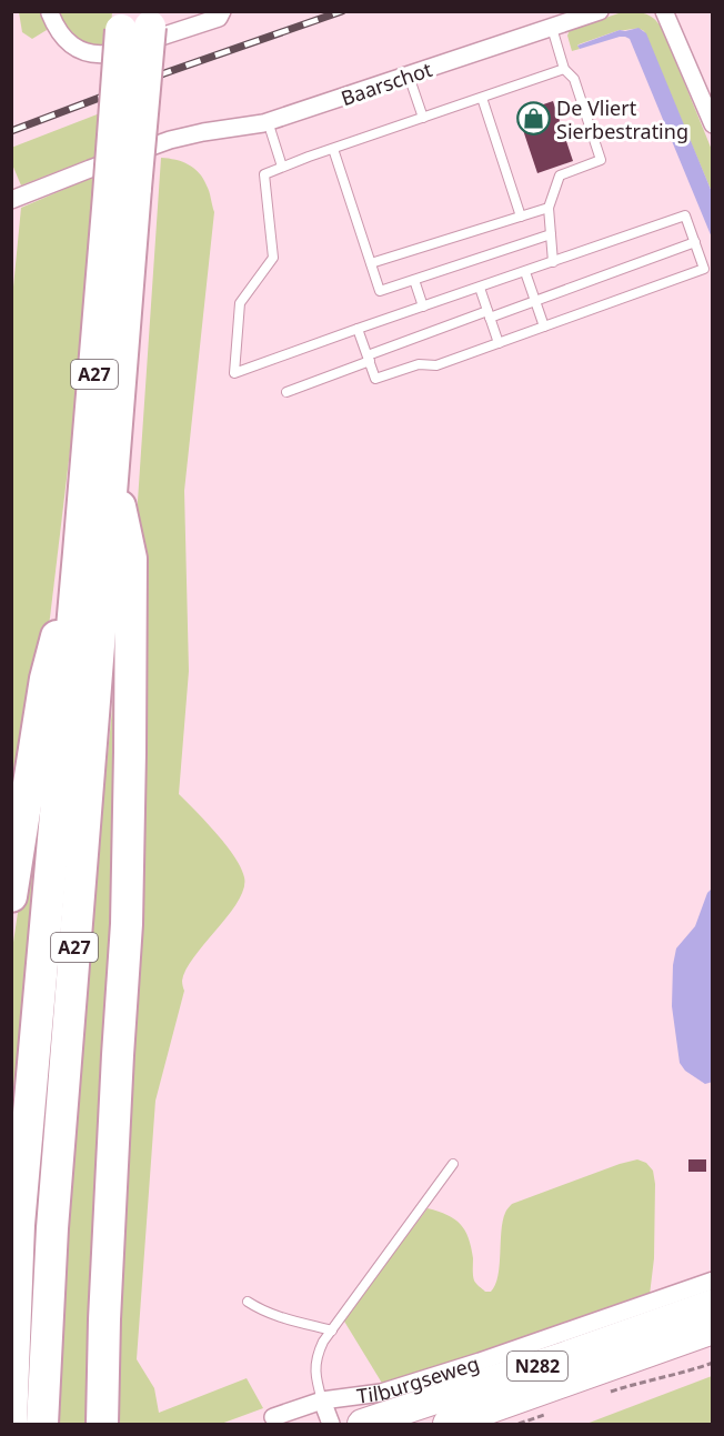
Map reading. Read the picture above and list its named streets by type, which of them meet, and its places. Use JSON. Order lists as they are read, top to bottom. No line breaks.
{"streets":{"highway":["A27"],"main road":["N282","Tilburgseweg"],"street":["Baarschot"]},"places":{"shop":["De Vliert Sierbestrating"]}}
